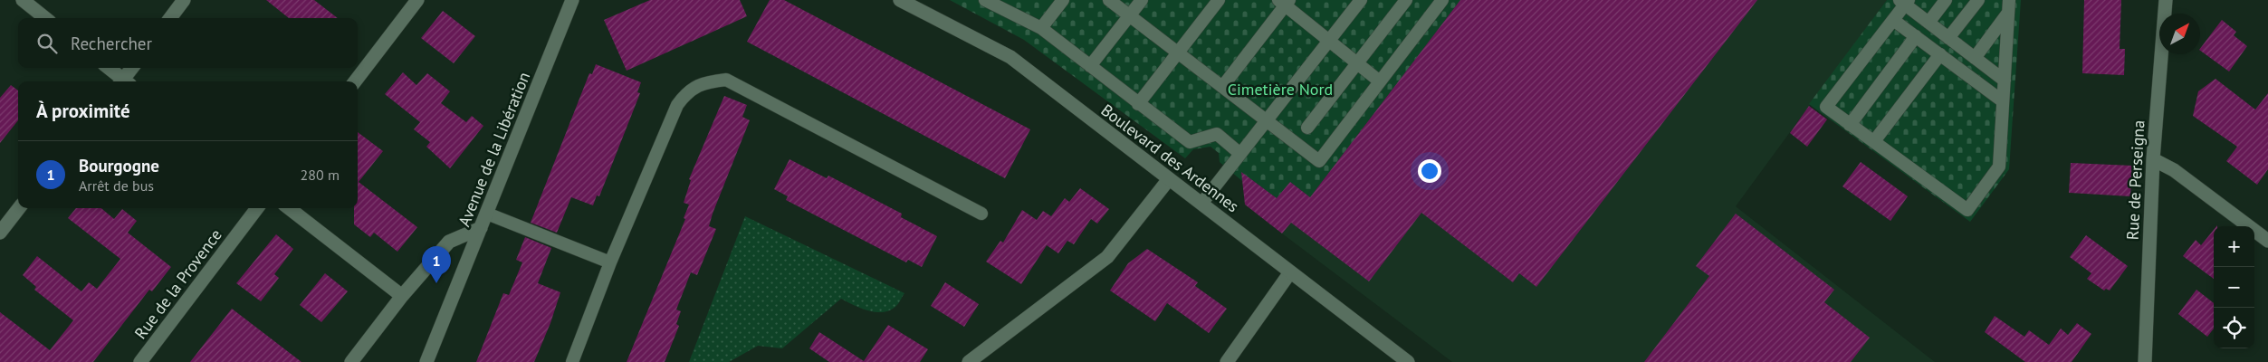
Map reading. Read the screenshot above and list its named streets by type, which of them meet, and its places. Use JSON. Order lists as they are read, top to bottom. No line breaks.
{"streets":{"street":["Avenue de la Libération","Boulevard des Ardennes","Rue de Perseigna","Rue de la Provence"]},"parks":["Cimetière Nord"],"north":"top right","page":{"search":"Rechercher","heading":"À proximité","list":[{"mark":"1","name":"Bourgogne","note":"Arrêt de bus","value":"280 m"}],"map_buttons":["+","−"],"pins":"1"}}
